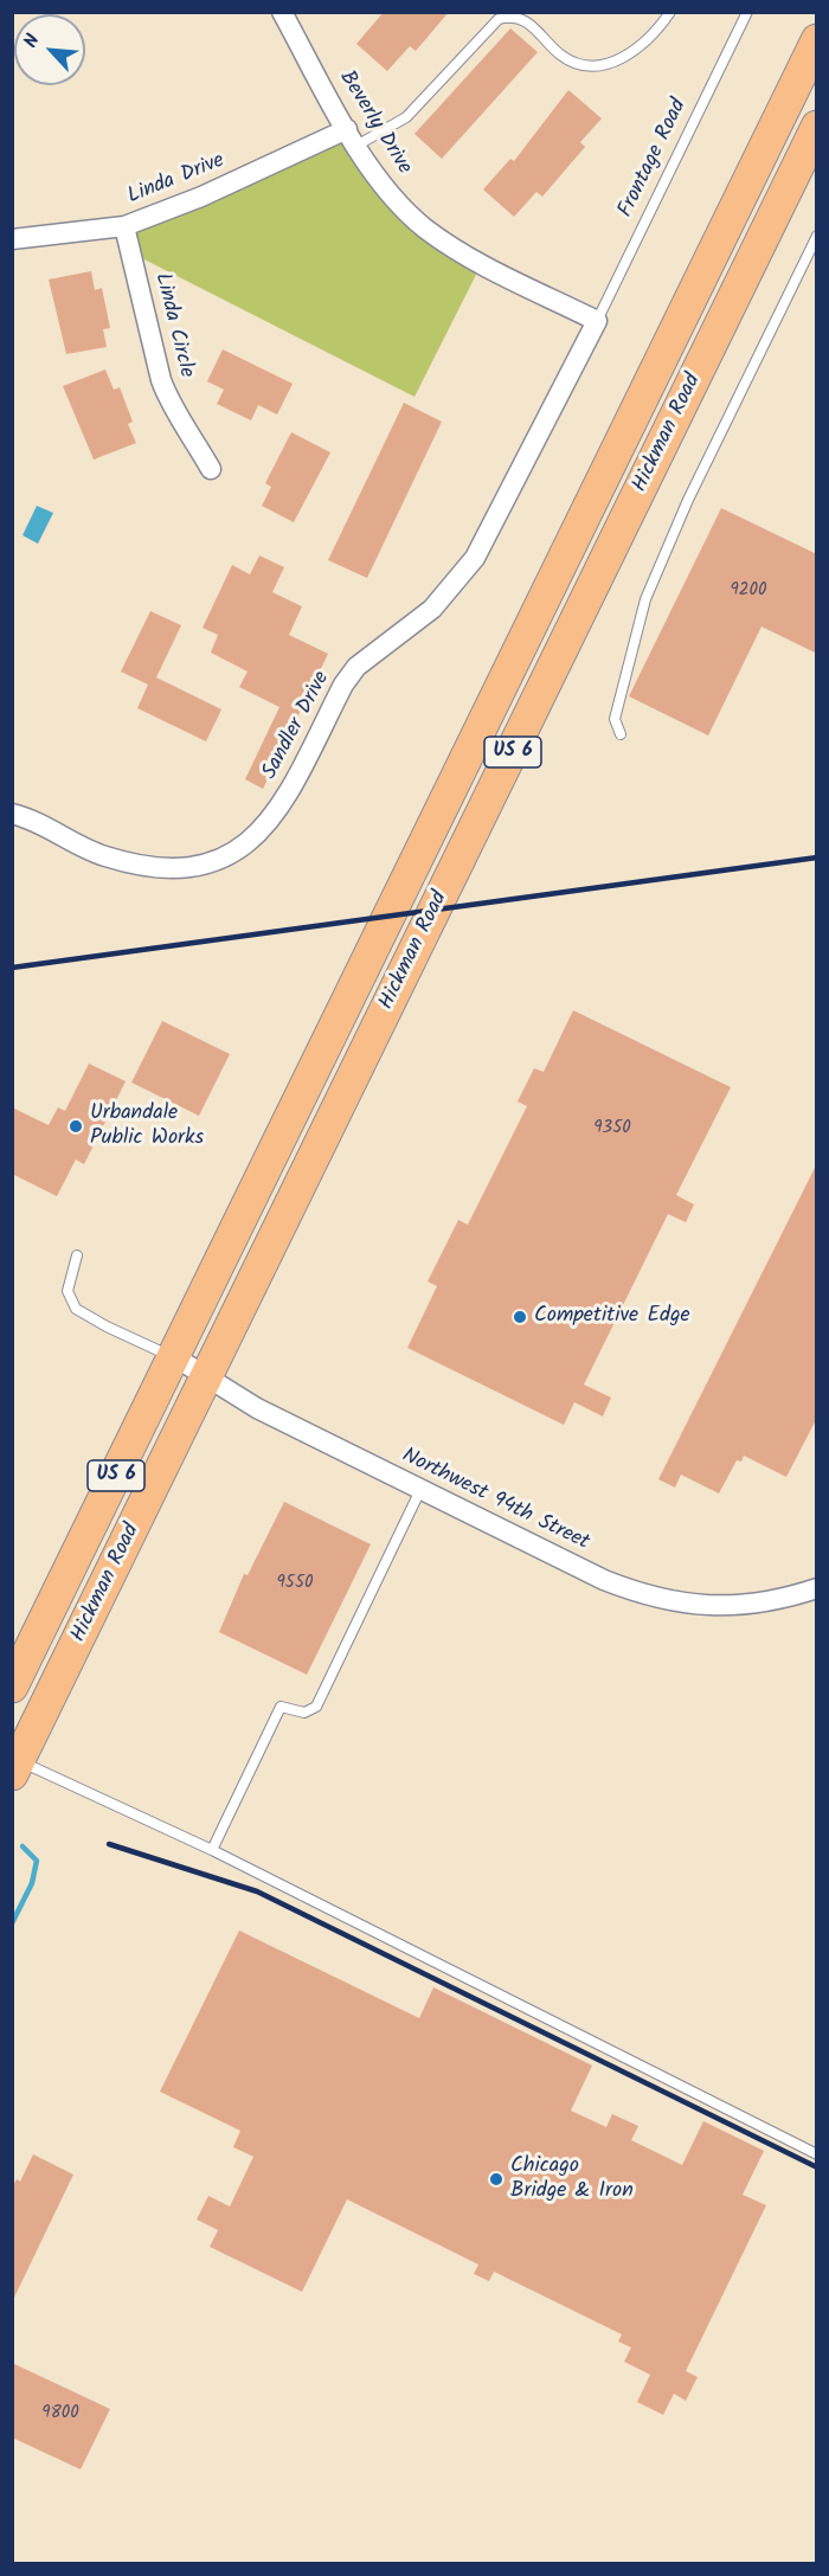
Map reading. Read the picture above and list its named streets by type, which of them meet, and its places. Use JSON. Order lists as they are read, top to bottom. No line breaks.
{"streets":{"main road":["Hickman Road","US 6"],"street":["Beverly Drive","Linda Drive","Linda Circle","Sandler Drive","Northwest 94th Street"],"lane":["Frontage Road"]},"crossings":[["Beverly Drive","Frontage Road"],["Beverly Drive","Linda Drive"],["Beverly Drive","Sandler Drive"],["Frontage Road","Sandler Drive"],["Linda Drive","Linda Circle"],["Hickman Road","Northwest 94th Street"]],"places":["Urbandale Public Works","Competitive Edge","Chicago Bridge & Iron"],"house_numbers":["9200","9350","9550","9800"],"north":"top left"}
